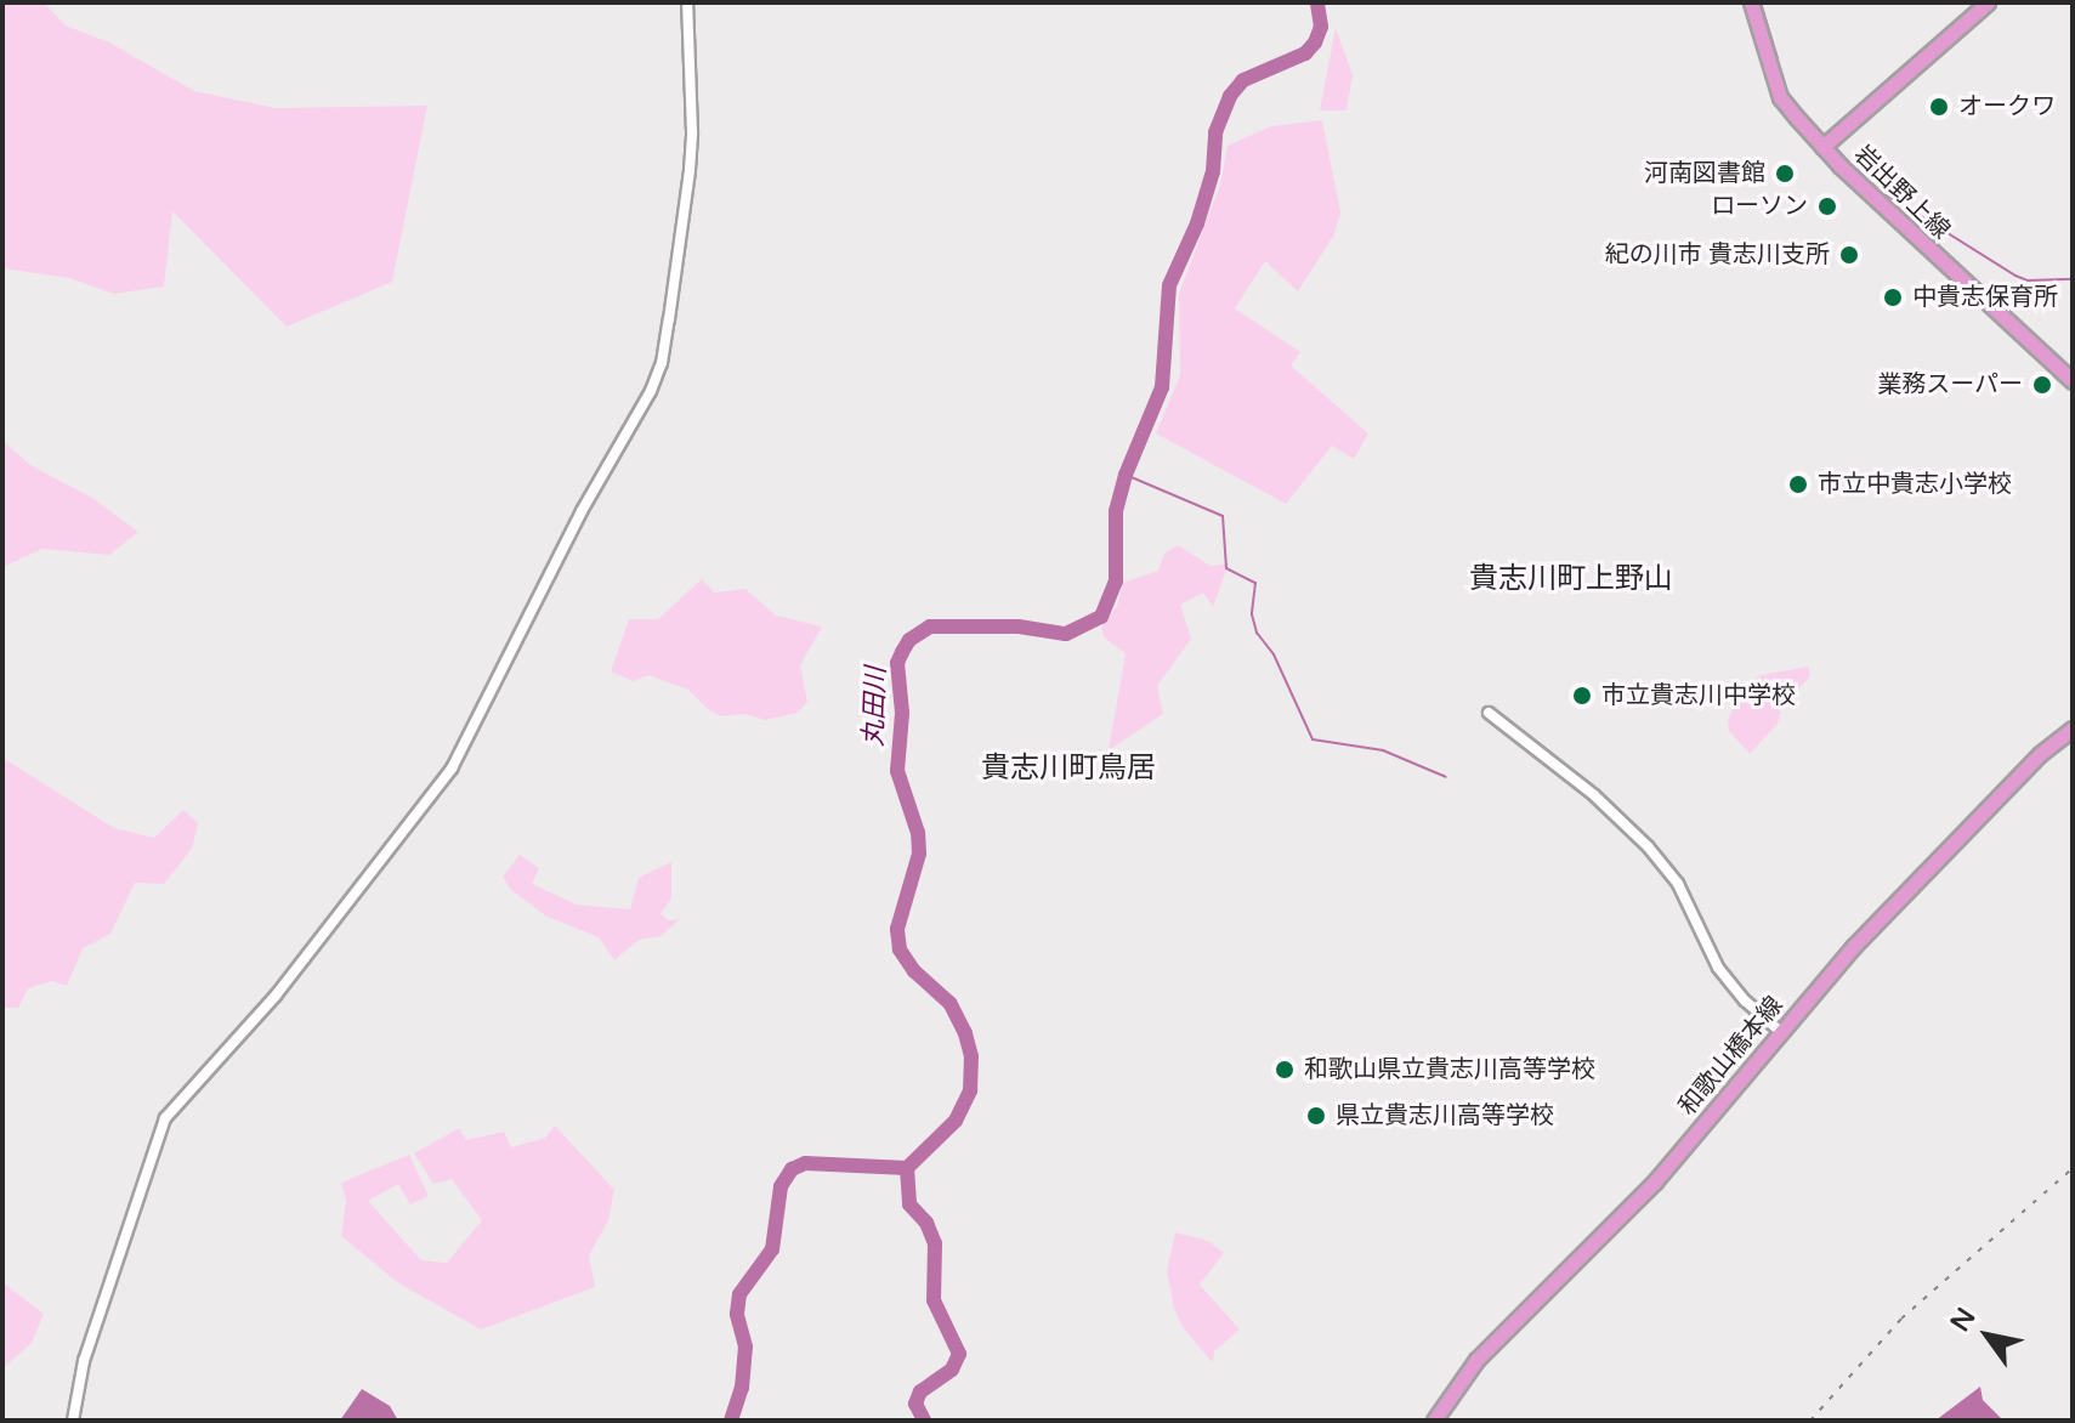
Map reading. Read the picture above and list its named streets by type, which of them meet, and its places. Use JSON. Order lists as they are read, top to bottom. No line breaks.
{"streets":{"main road":["岩出野上線","和歌山橋本線"]},"districts":["貴志川町上野山","貴志川町鳥居"],"water":["丸田川"],"places":["オークワ","河南図書館","ローソン","紀の川市 貴志川支所","中貴志保育所","業務スーパー","市立中貴志小学校","市立貴志川中学校","和歌山県立貴志川高等学校","県立貴志川高等学校"],"north":"top left"}
